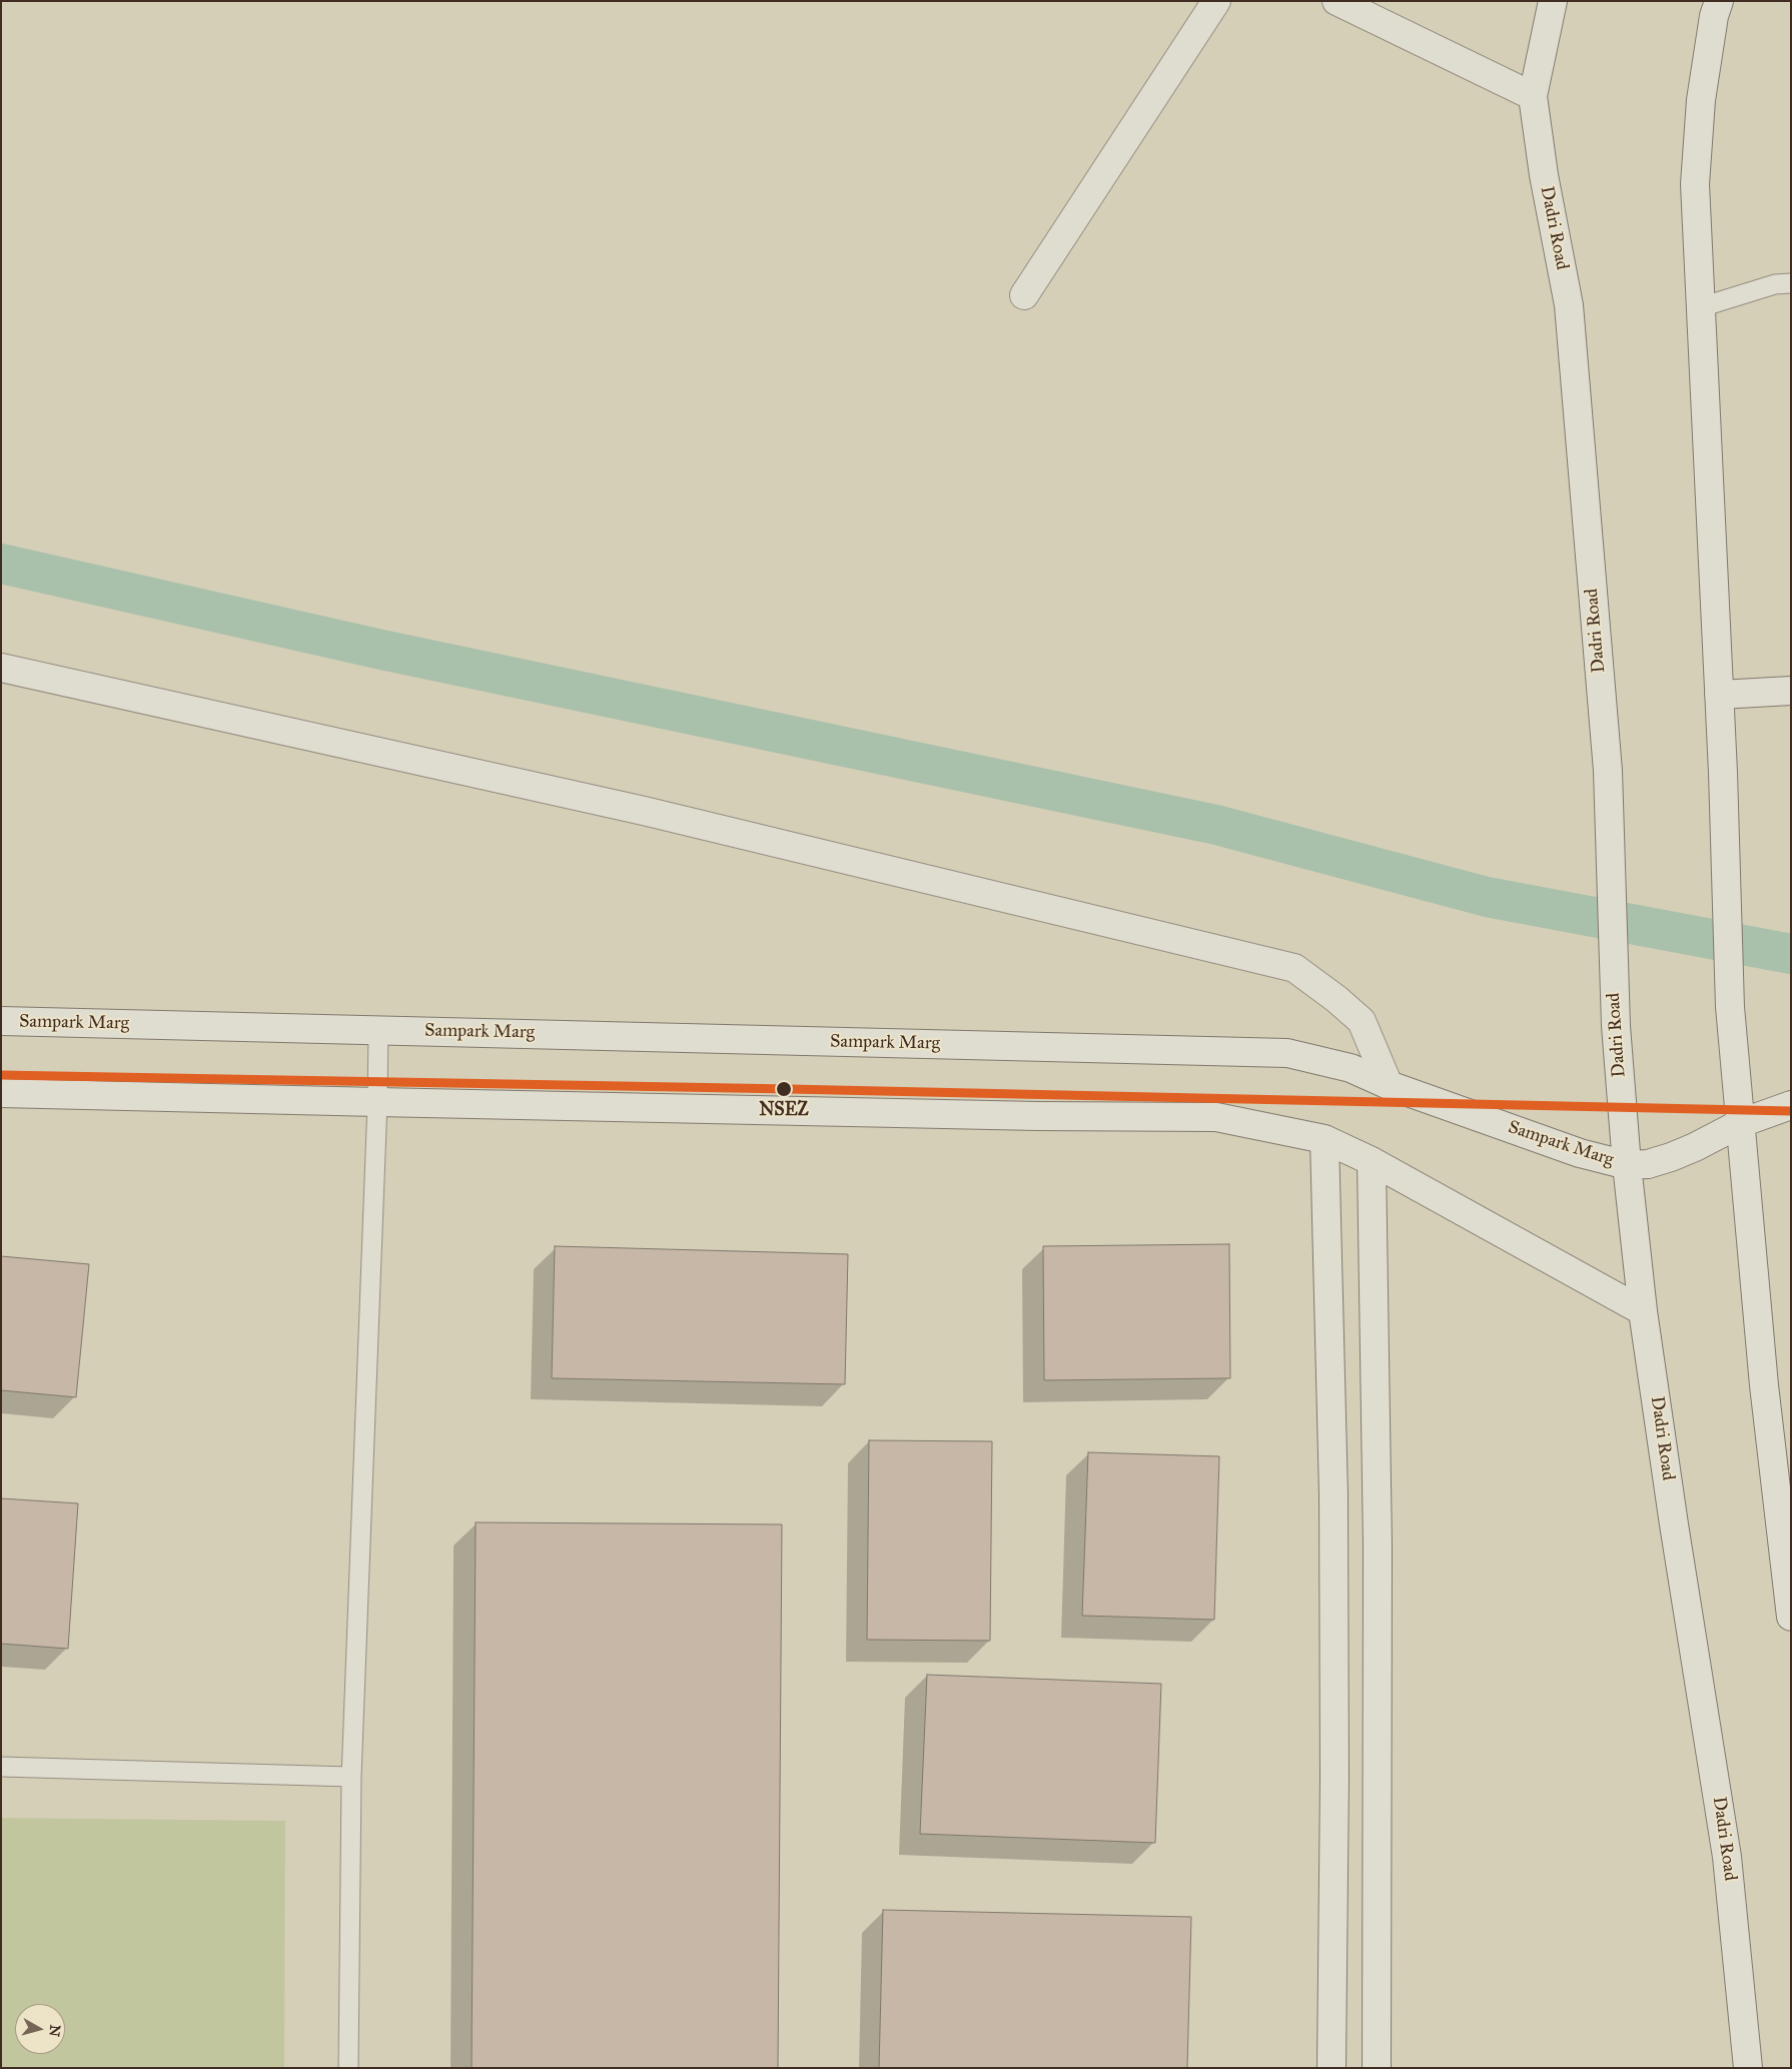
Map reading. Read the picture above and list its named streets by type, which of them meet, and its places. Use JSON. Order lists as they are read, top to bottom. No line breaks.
{"streets":{"street":["Dadri Road","Sampark Marg"]},"crossings":[["Dadri Road","Sampark Marg"]],"places":["NSEZ"],"north":"right"}
